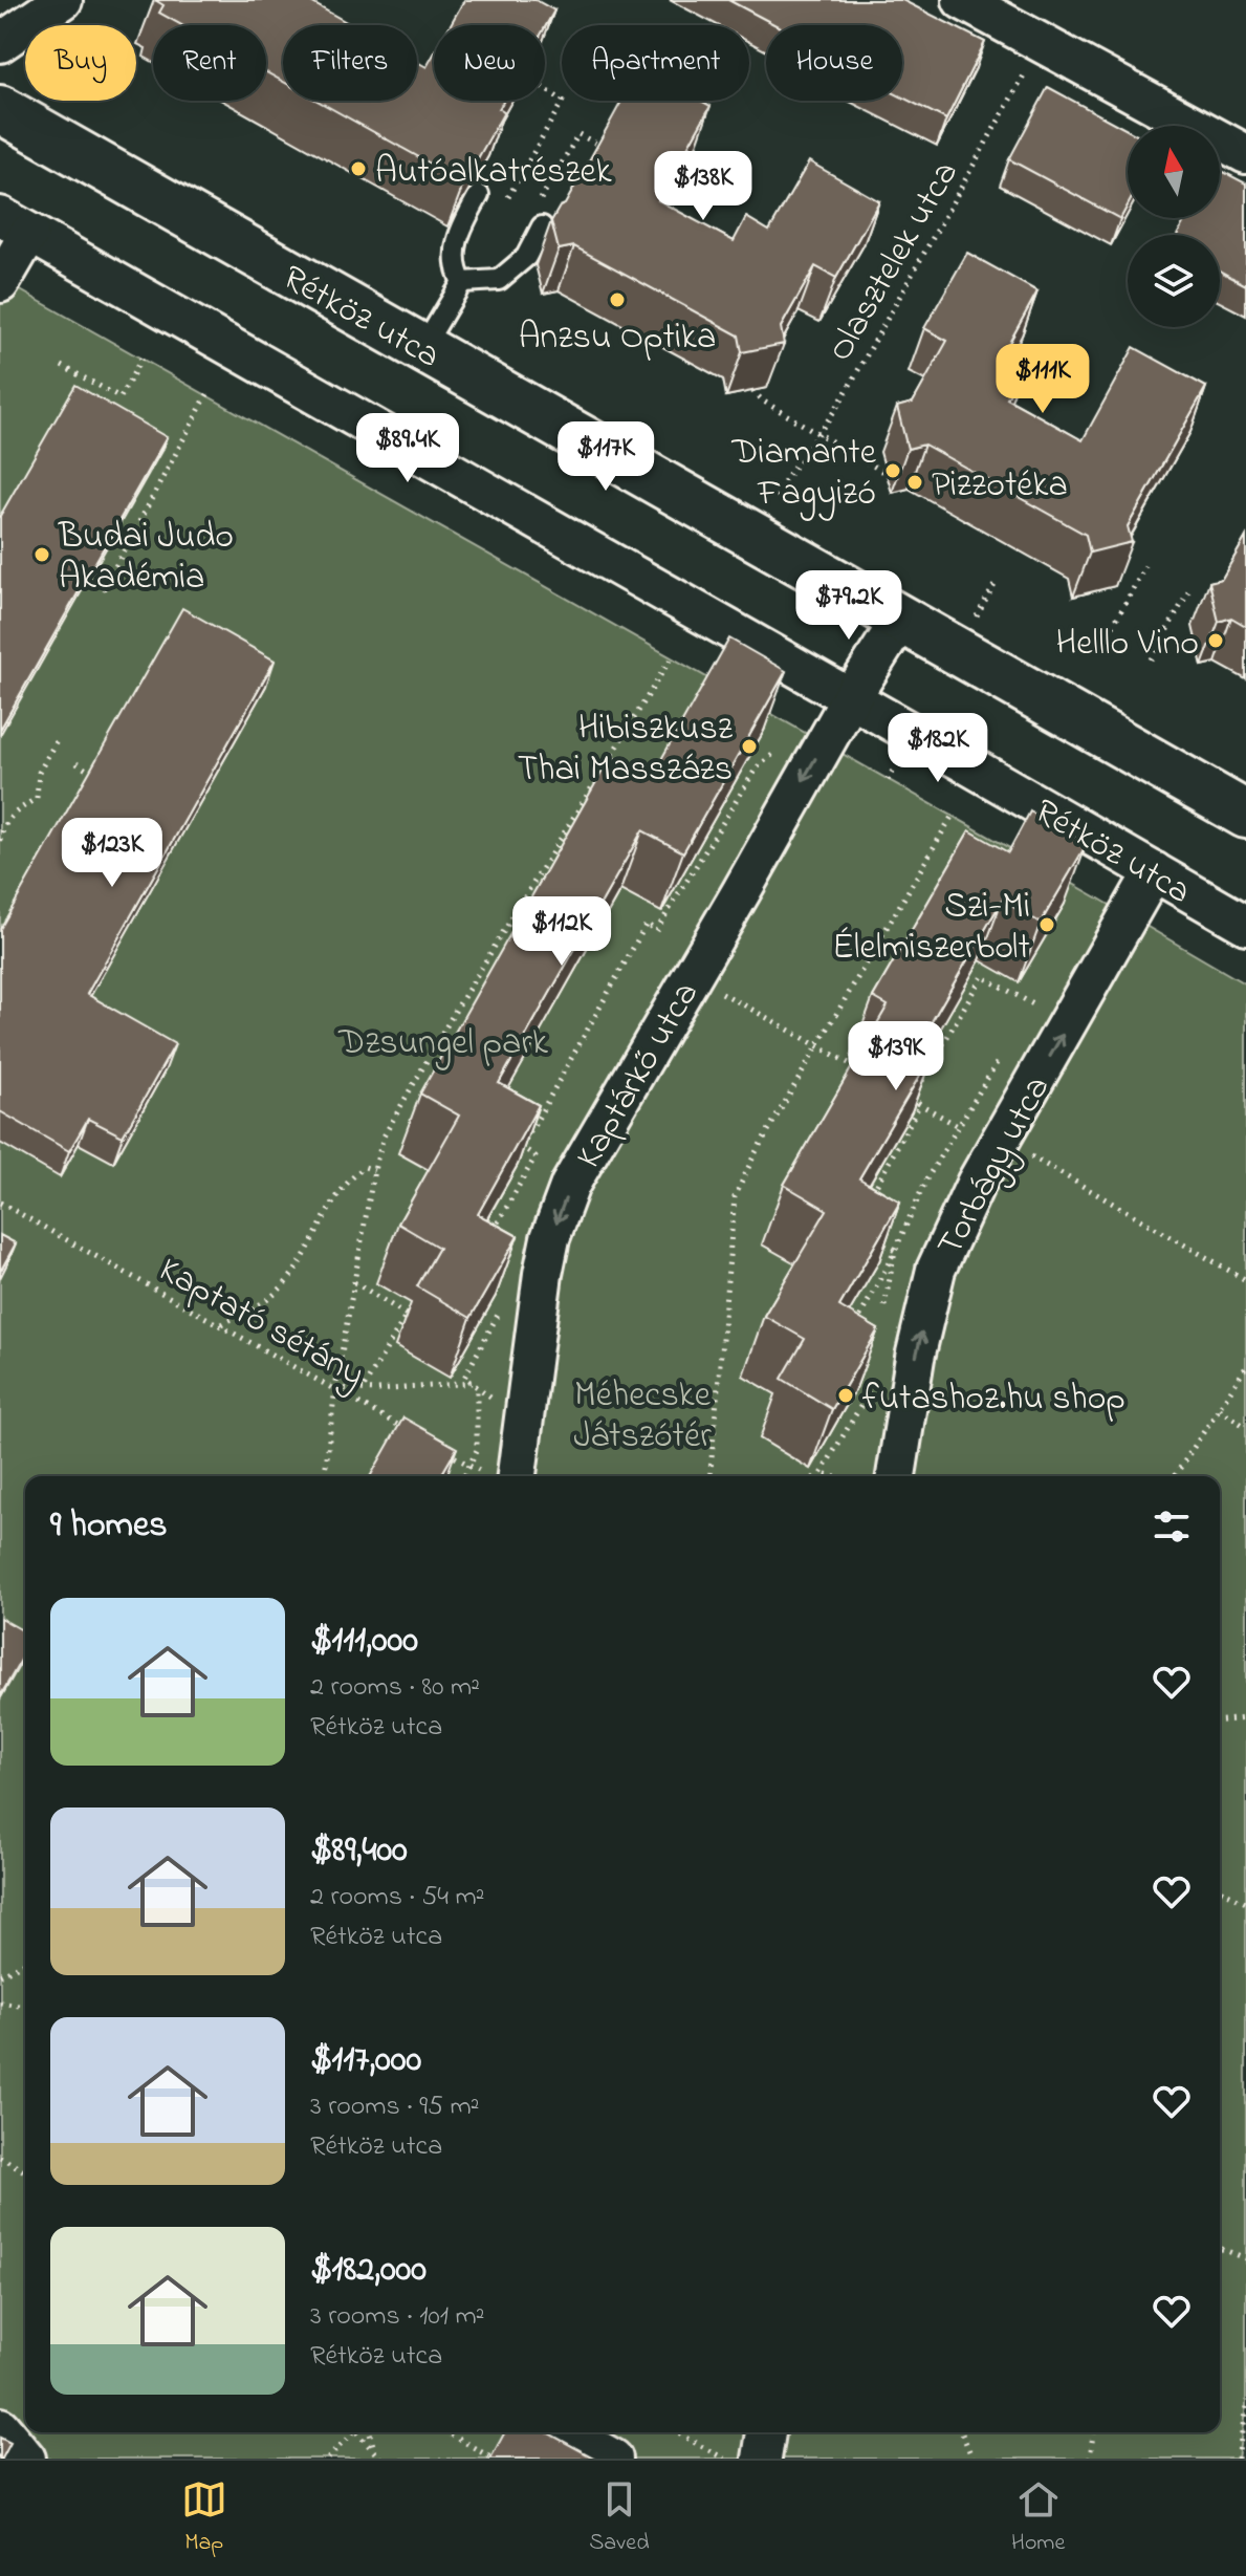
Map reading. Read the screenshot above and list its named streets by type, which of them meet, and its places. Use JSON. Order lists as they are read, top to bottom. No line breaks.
{"streets":{"street":["Rétköz utca","Kaptárkő utca","Torbágy utca"],"path":["Olasztelek utca","Kaptató sétány"]},"crossings":[["Rétköz utca","Kaptárkő utca"],["Rétköz utca","Torbágy utca"]],"one_way":["Kaptárkő utca","Torbágy utca"],"parks":["Dzsungel park","Méhecske Játszótér"],"places":["Autóalkatrészek","Anzsu Optika","Diamante Fagyizó","Pizzotéka","Budai Judo Akadémia","Helllo Vino","Hibiszkusz Thai Masszázs","Szi-Mi Élelmiszerbolt","futashoz.hu shop"],"north":"top","page":{"chip":["Buy","Rent","Filters","New","Apartment","House"],"price":["$138K","$111K","$89.4K","$117K","$79.2K","$182K","$123K","$112K","$139K"],"heading":"9 homes","list":[{"name":"$111,000","note":"2 rooms · 80 m² · Rétköz utca"},{"name":"$89,400","note":"2 rooms · 54 m² · Rétköz utca"},{"name":"$117,000","note":"3 rooms · 95 m² · Rétköz utca"},{"name":"$182,000","note":"3 rooms · 101 m² · Rétköz utca"}],"tabs":["Map","Saved","Home"]}}
